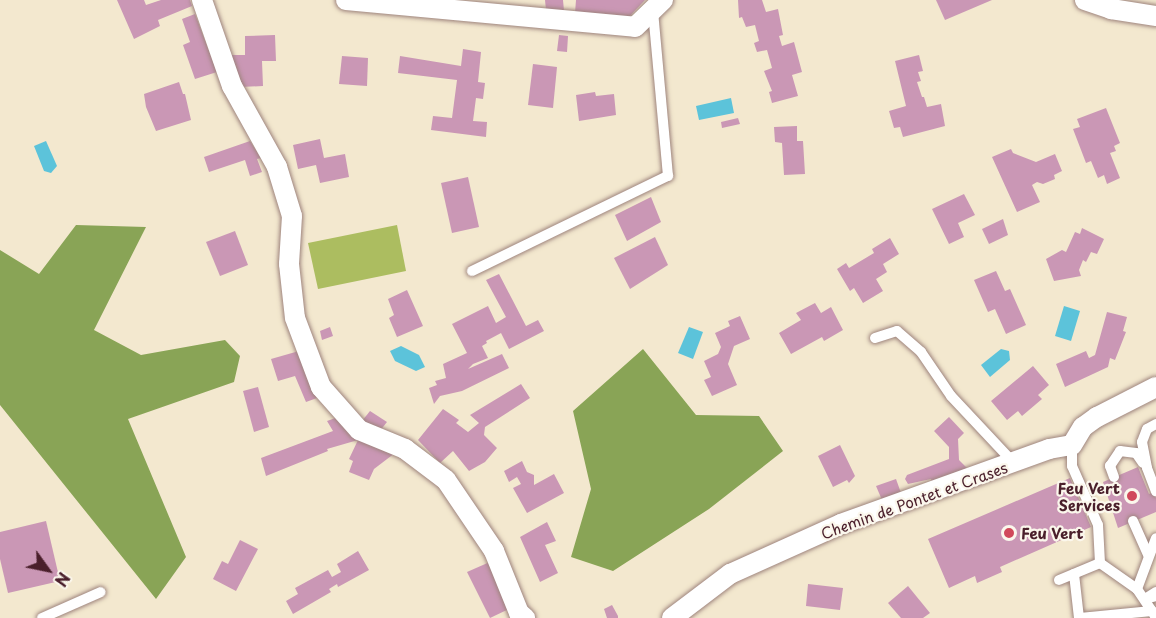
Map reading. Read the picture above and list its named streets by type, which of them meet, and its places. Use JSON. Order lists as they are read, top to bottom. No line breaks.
{"streets":{"street":["Chemin de Pontet et Crases"]},"places":["Feu Vert Services","Feu Vert"],"north":"bottom right"}
